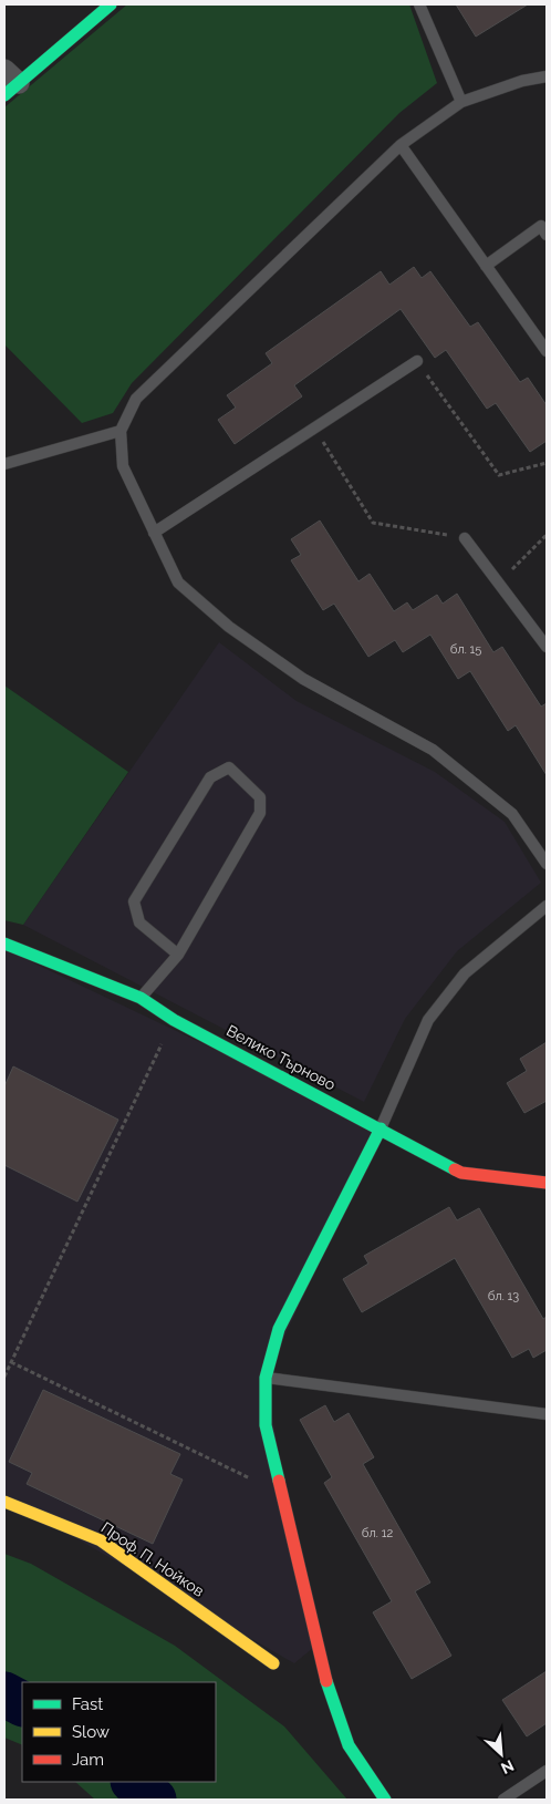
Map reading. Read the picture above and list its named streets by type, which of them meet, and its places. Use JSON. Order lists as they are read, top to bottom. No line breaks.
{"streets":{"street":["Велико Търново","Проф. П. Нойков"]},"house_numbers":["бл. 15","бл. 13","бл. 12"],"legend":["Fast","Slow","Jam"],"north":"bottom right"}
